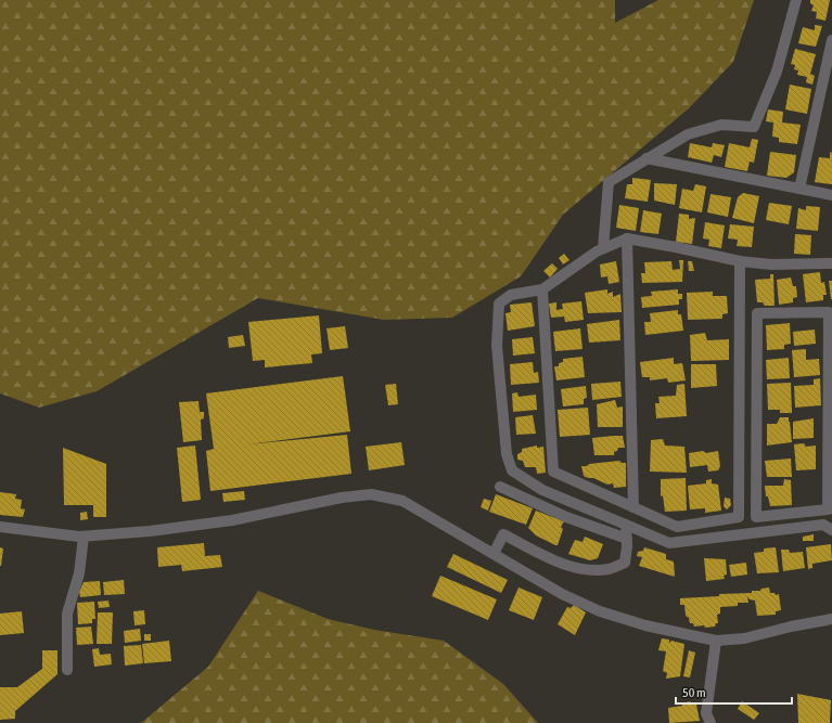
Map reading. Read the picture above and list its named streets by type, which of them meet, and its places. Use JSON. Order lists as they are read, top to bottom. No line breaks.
{"scale_bar":"50 m"}
